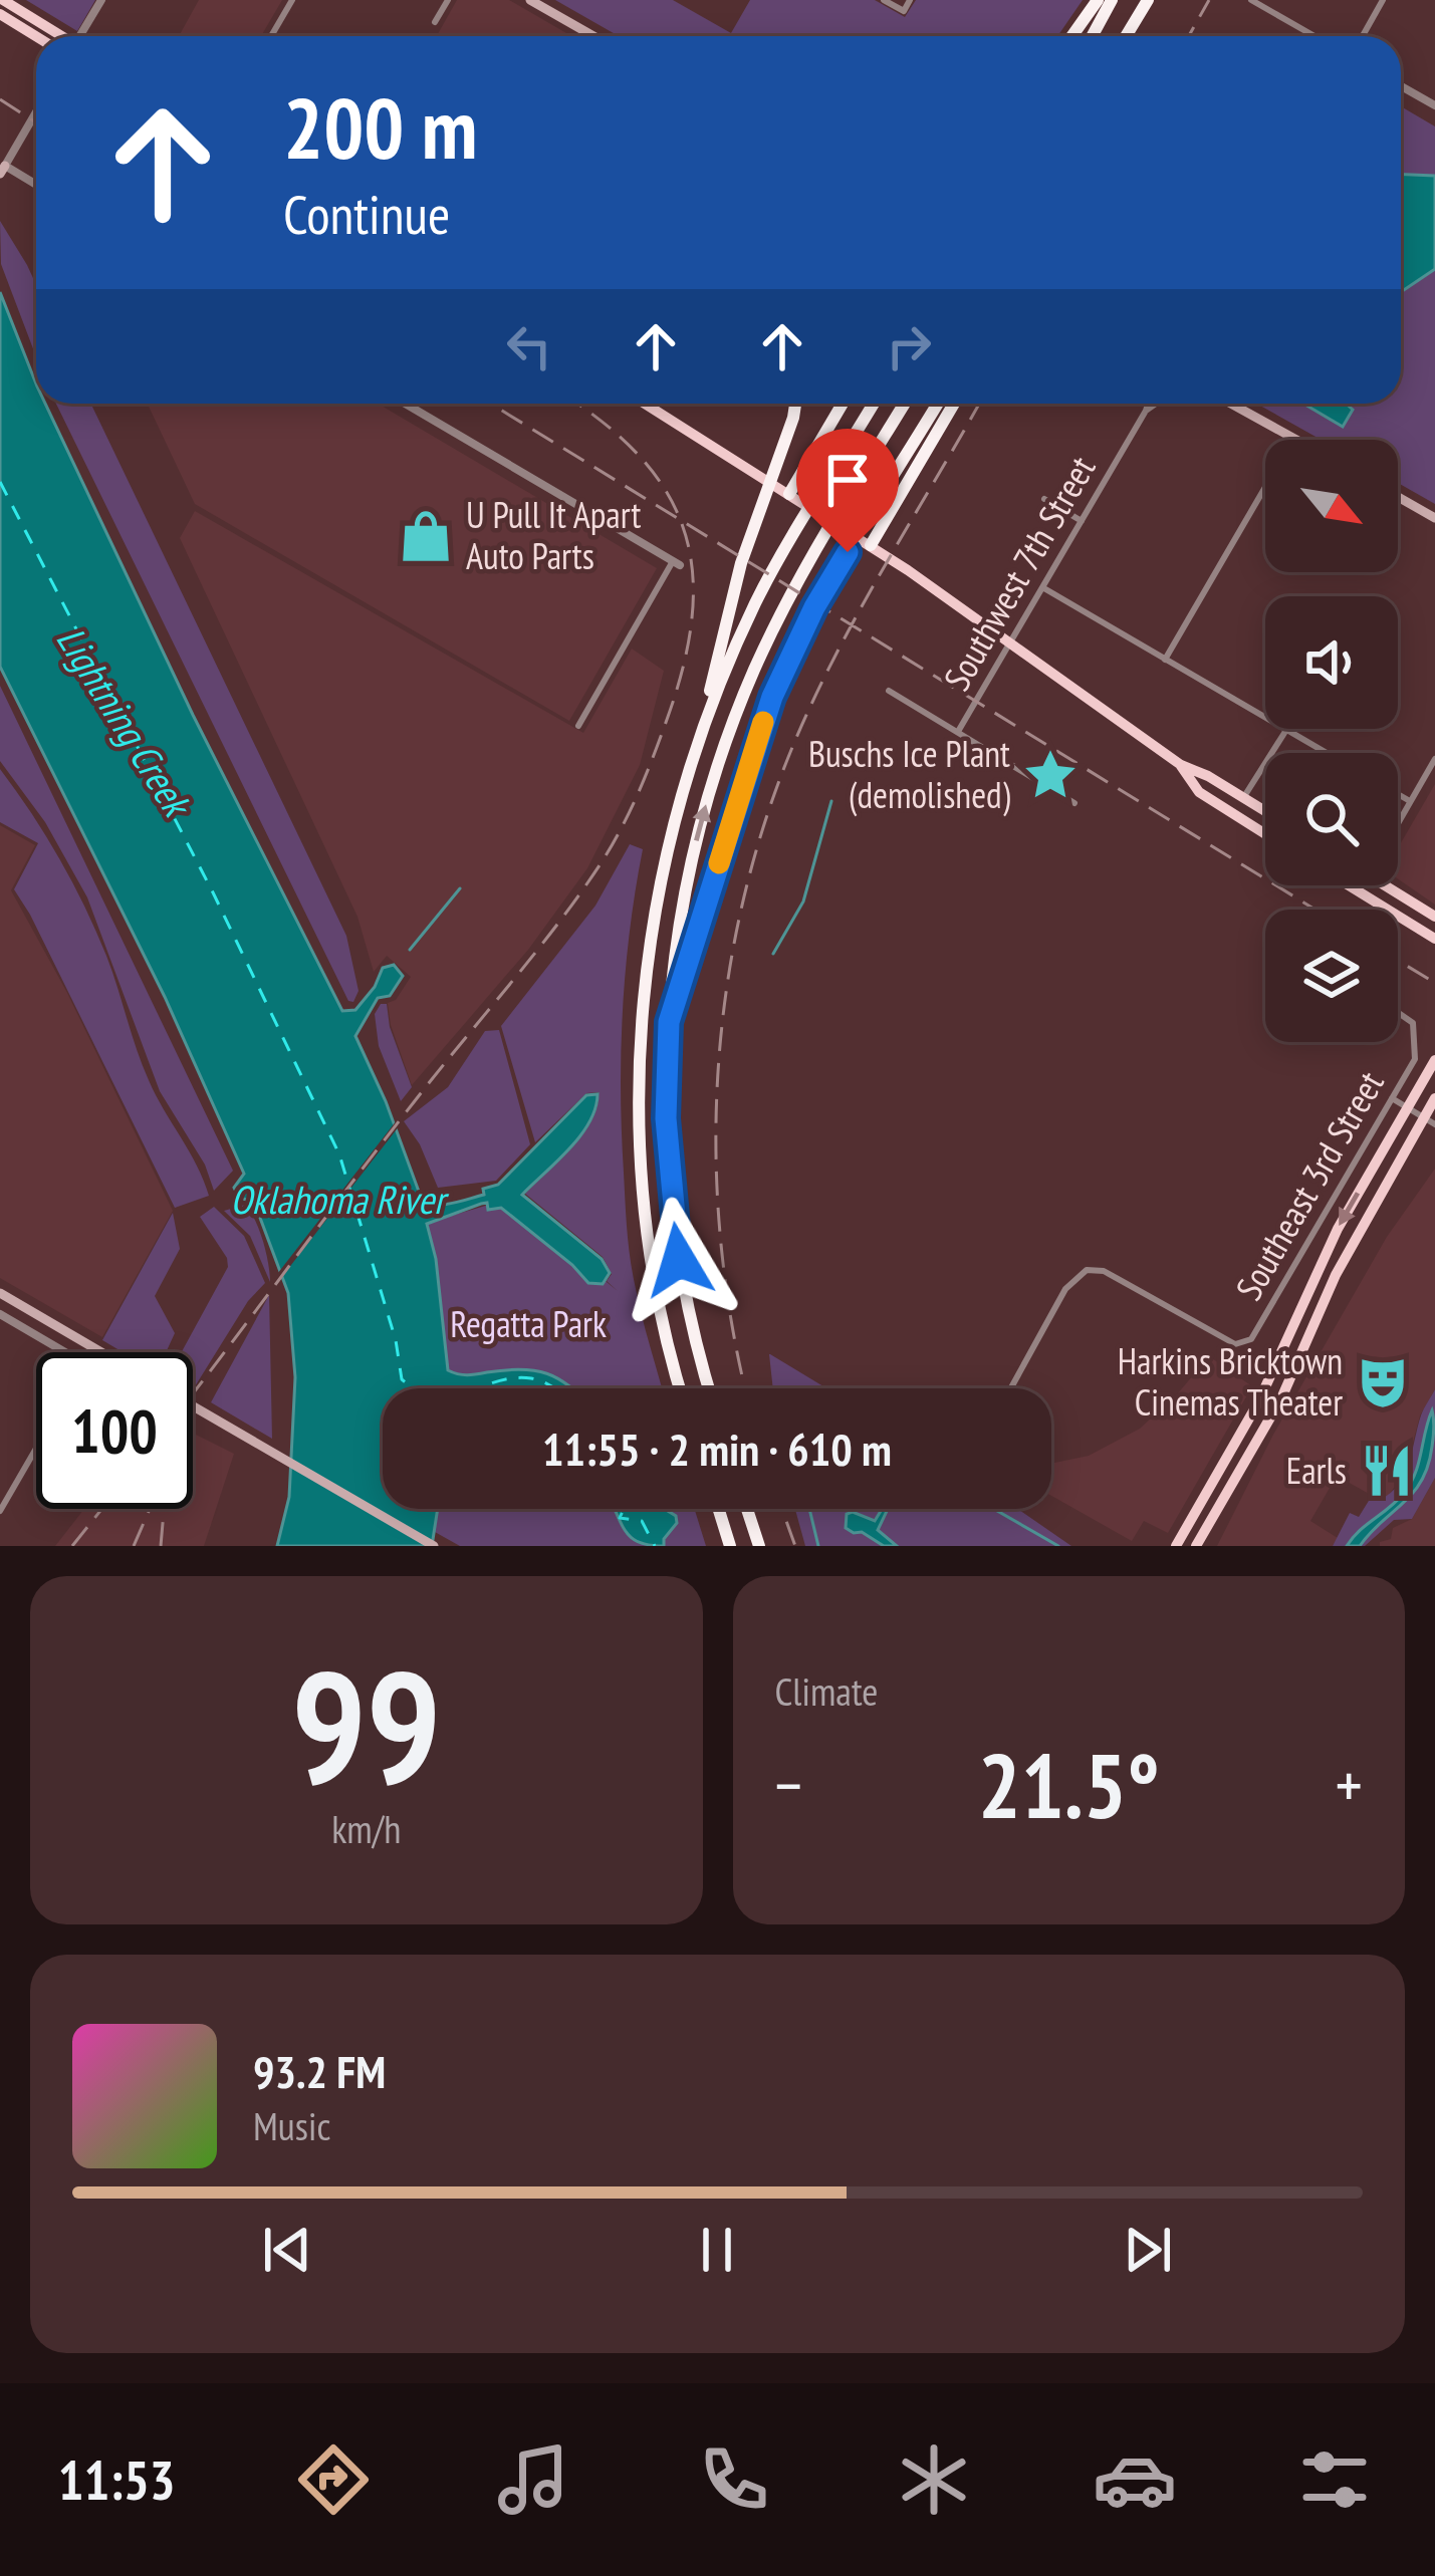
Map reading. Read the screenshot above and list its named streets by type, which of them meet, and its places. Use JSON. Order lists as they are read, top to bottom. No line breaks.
{"streets":{"street":["Southwest 7th Street","Southeast 3rd Street"]},"water":["Lightning Creek","Oklahoma River"],"parks":["Regatta Park"],"places":{"shop":["U Pull It Apart Auto Parts"],"place":["Buschs Ice Plant (demolished)"],"theatre":["Harkins Bricktown Cinemas Theater"],"restaurant":["Earls"]},"north":"bottom right","page":{"turn":["200 m","Continue"],"limit":"100","trip":"11:55 · 2 min · 610 m","tile":[["99","km/h"],"Climate"],"heat":["−","21.5°","+"],"song":["93.2 FM","Music"],"tabs":"11:53"}}
